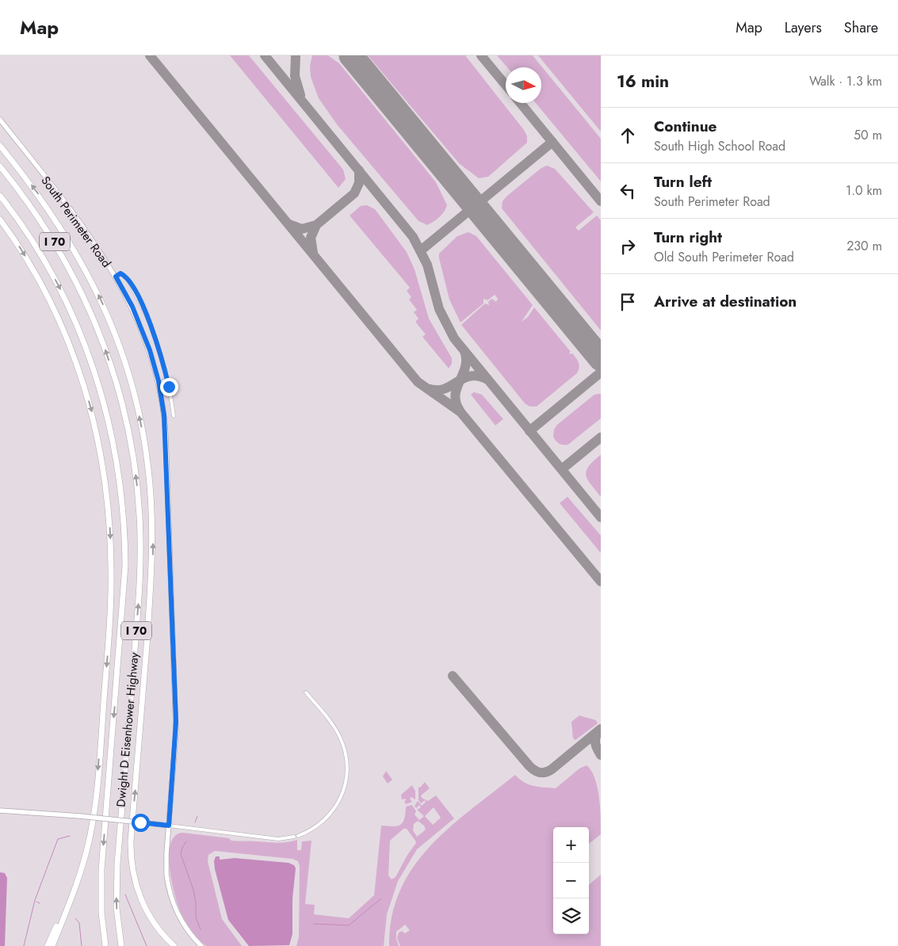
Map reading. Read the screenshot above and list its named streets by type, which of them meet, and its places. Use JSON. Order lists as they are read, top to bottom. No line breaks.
{"streets":{"highway":["I 70","Dwight D Eisenhower Highway"],"street":["South Perimeter Road"]},"north":"right","page":{"header":"Map","nav":["Map","Layers","Share"],"heading":["16 min","Walk · 1.3 km"],"list":[["Continue","South High School Road","50 m"],["Turn left","South Perimeter Road","1.0 km"],["Turn right","Old South Perimeter Road","230 m"],"Arrive at destination"],"map_buttons":["+","−"]}}
